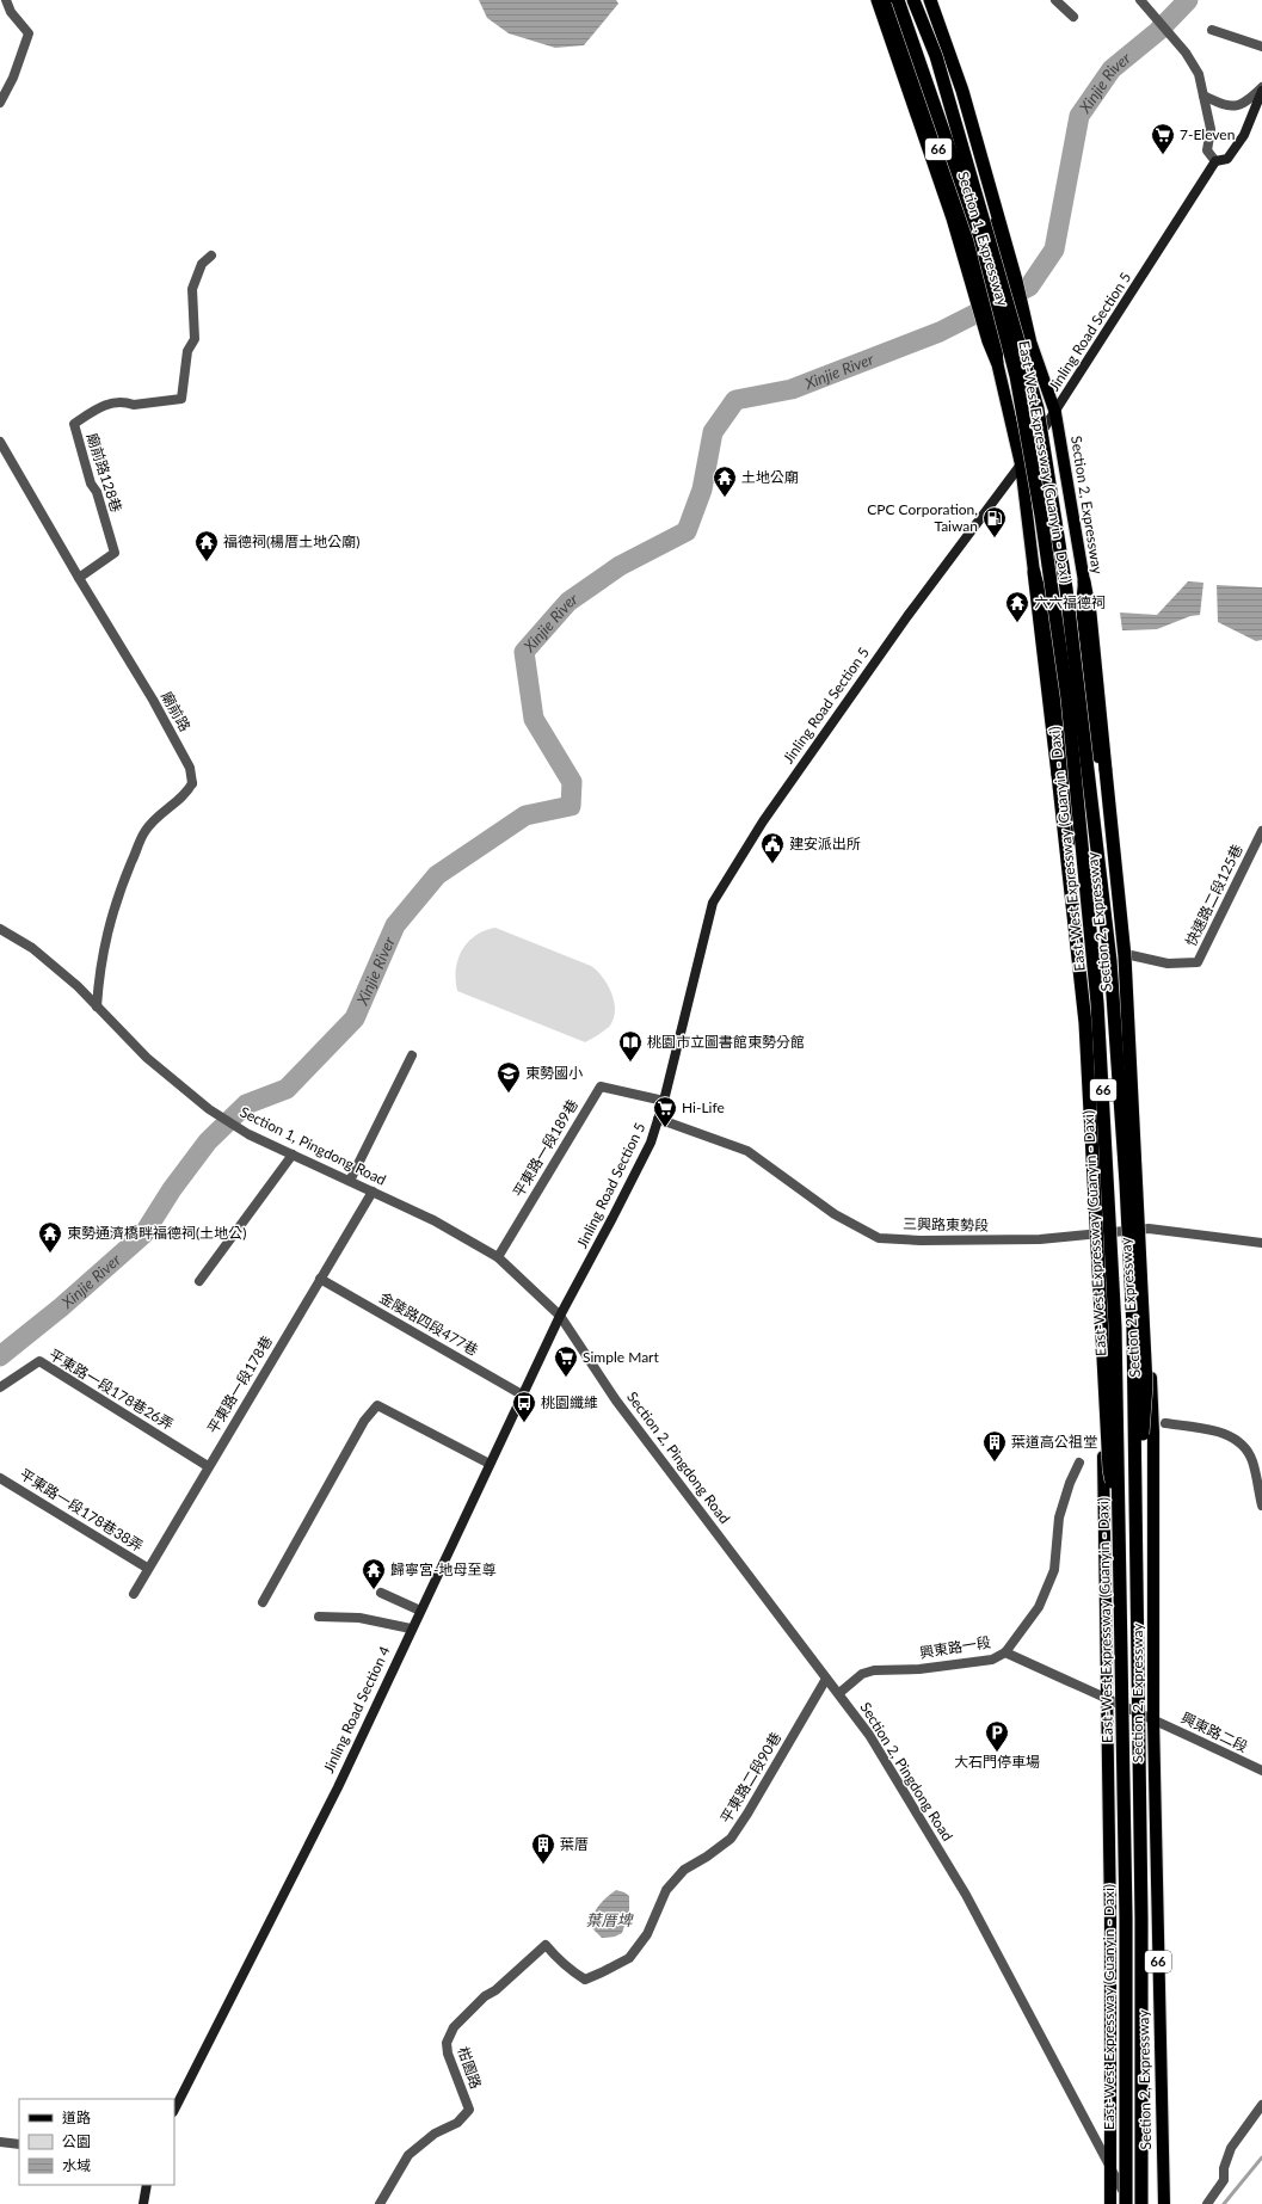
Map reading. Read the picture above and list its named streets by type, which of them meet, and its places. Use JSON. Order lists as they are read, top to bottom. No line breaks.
{"streets":{"highway":["66","East-West Expressway (Guanyin - Daxi)"],"main road":["Section 1, Expressway","Jinling Road Section 5","Section 2, Expressway","Jinling Road Section 4"],"street":["廟前路128巷","廟前路","快速路二段125巷","Section 1, Pingdong Road","平東路一段189巷","三興路東勢段","金陵路四段477巷","平東路一段178巷","平東路一段178巷26弄","Section 2, Pingdong Road","平東路一段178巷38弄","興東路一段","興東路二段","平東路二段90巷","柑園路"]},"crossings":[["66","Jinling Road Section 5"],["66","Section 2, Expressway"],["Jinling Road Section 5","Section 2, Expressway"],["Jinling Road Section 5","Section 1, Pingdong Road"],["Jinling Road Section 5","平東路一段189巷"],["Jinling Road Section 5","三興路東勢段"],["Jinling Road Section 5","Section 2, Pingdong Road"],["Jinling Road Section 5","Jinling Road Section 4"],["廟前路128巷","廟前路"],["Section 2, Expressway","三興路東勢段"],["Section 2, Expressway","Section 2, Pingdong Road"],["Section 2, Expressway","興東路一段"],["Section 2, Expressway","興東路二段"],["廟前路","Section 1, Pingdong Road"],["Section 1, Pingdong Road","平東路一段189巷"],["Section 1, Pingdong Road","平東路一段178巷"],["Section 1, Pingdong Road","Section 2, Pingdong Road"],["Section 1, Pingdong Road","Jinling Road Section 4"],["金陵路四段477巷","平東路一段178巷"],["金陵路四段477巷","Jinling Road Section 4"],["平東路一段178巷","平東路一段178巷26弄"],["平東路一段178巷","平東路一段178巷38弄"],["Section 2, Pingdong Road","興東路一段"],["Section 2, Pingdong Road","Jinling Road Section 4"],["Section 2, Pingdong Road","平東路二段90巷"],["興東路一段","興東路二段"],["平東路二段90巷","柑園路"]],"water":["Xinjie River","葉厝埤"],"places":{"supermarket":["7-Eleven","Hi-Life","Simple Mart"],"temple":["土地公廟","福德祠(楊厝土地公廟)","六六福德祠","東勢通濟橋畔福德祠(土地公)","歸寧宮-地母至尊"],"fuel station":["CPC Corporation, Taiwan"],"public building":["建安派出所"],"library":["桃園市立圖書館東勢分館"],"school or university":["東勢國小"],"bus stop":["桃園纖維"],"building":["葉道高公祖堂","葉厝"],"parking":["大石門停車場"]},"legend":["道路","公園","水域"]}
